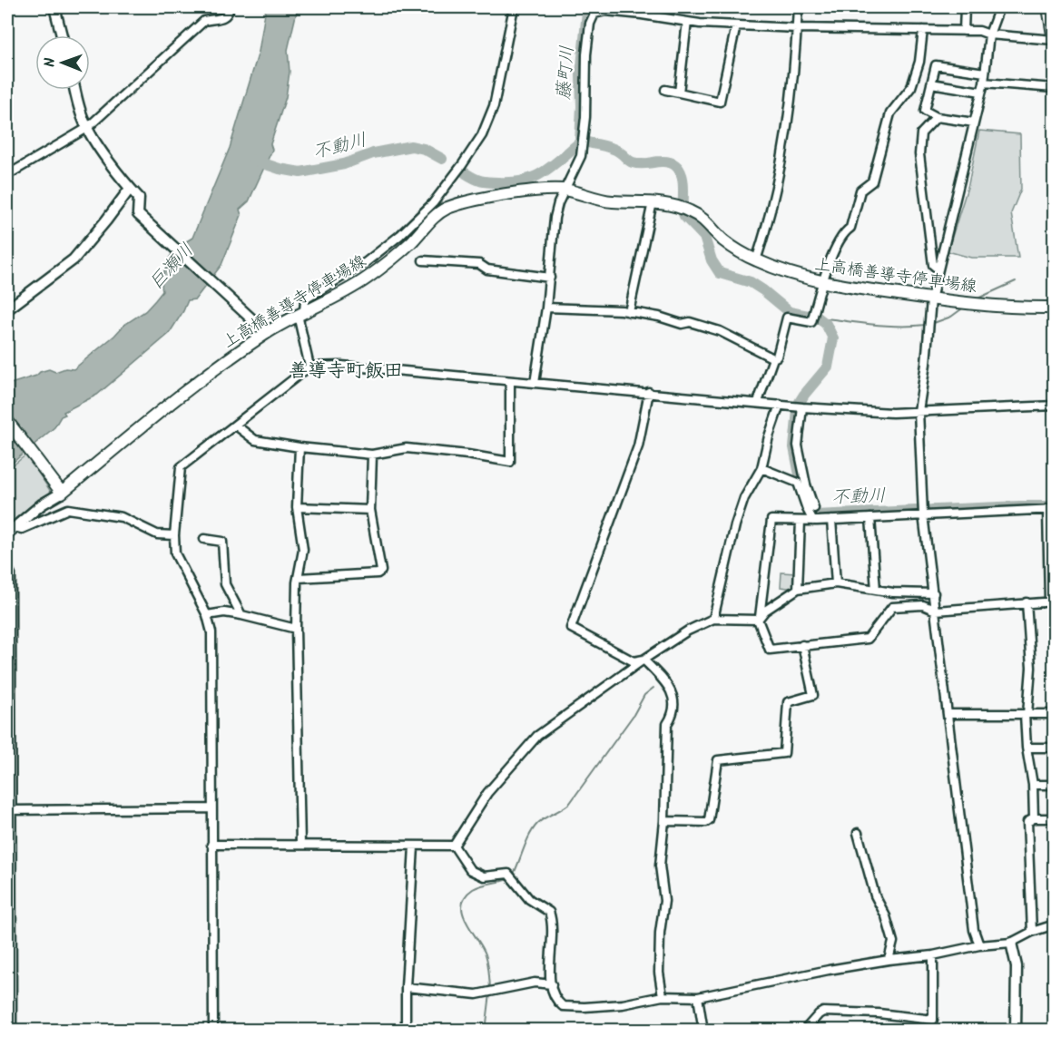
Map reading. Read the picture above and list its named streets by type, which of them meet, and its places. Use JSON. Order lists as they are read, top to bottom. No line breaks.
{"streets":{"main road":["上高橋善導寺停車場線"]},"districts":["善導寺町飯田"],"water":["藤町川","不動川","巨瀬川"],"north":"left"}
